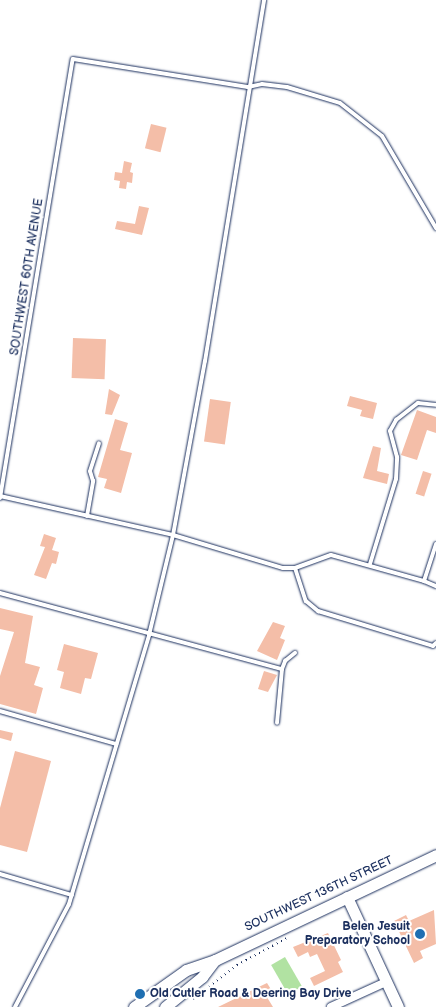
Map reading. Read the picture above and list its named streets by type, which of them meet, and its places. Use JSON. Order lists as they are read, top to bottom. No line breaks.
{"streets":{"main road":["SOUTHWEST 136TH STREET"],"lane":["SOUTHWEST 60TH AVENUE"]},"places":["Belen Jesuit Preparatory School","Old Cutler Road & Deering Bay Drive"]}
